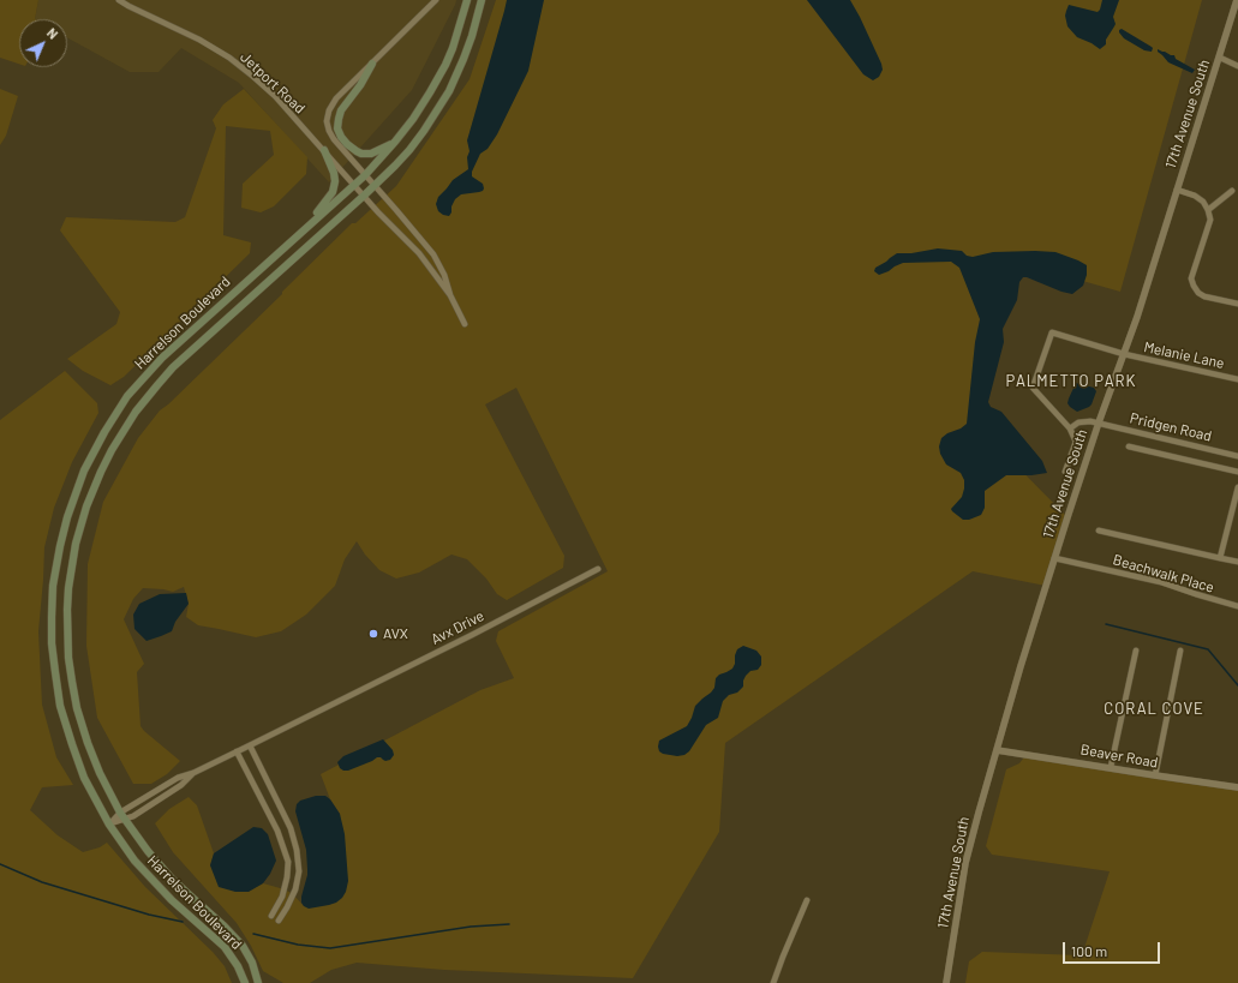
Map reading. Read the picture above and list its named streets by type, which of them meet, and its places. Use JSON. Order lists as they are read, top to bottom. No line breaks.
{"streets":{"main road":["Harrelson Boulevard"],"street":["Jetport Road","17th Avenue South","Melanie Lane","Pridgen Road","Beachwalk Place","Avx Drive","Beaver Road"]},"crossings":[["Jetport Road","Harrelson Boulevard"],["17th Avenue South","Melanie Lane"],["17th Avenue South","Pridgen Road"],["17th Avenue South","Beachwalk Place"],["17th Avenue South","Beaver Road"],["Harrelson Boulevard","Avx Drive"],["Melanie Lane","Pridgen Road"]],"districts":["PALMETTO PARK","CORAL COVE"],"places":["AVX"],"scale_bar":"100 m","north":"top right"}
